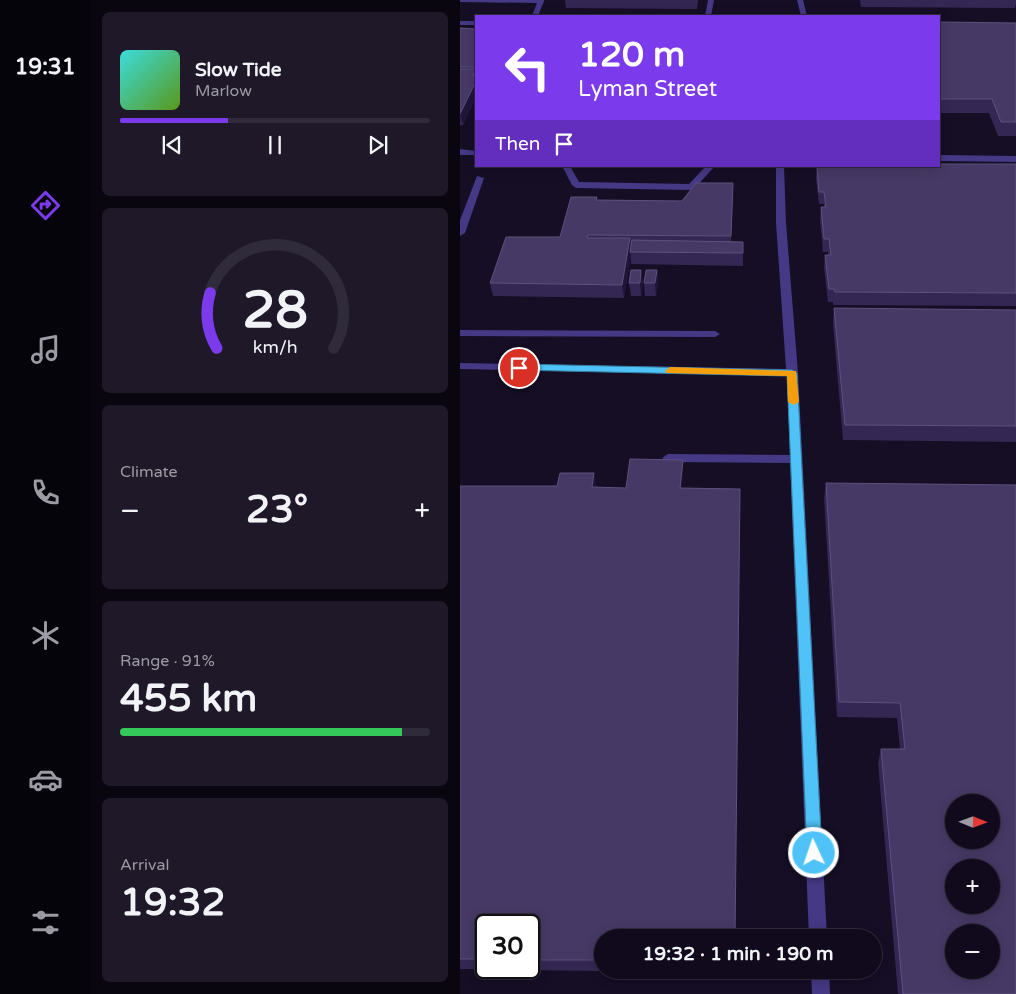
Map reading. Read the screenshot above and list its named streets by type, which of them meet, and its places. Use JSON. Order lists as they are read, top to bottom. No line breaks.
{"north":"right","page":{"tabs":"19:31","turn":["120 m","Lyman Street"],"song":["Slow Tide","Marlow"],"then":"Then","tile":["Climate",["Range · 91%","455 km"],["Arrival","19:32"]],"heat":["−","23°","+"],"map_buttons":["+","−"],"limit":"30","trip":"19:32 · 1 min · 190 m","gauge":["28","km/h"]}}
